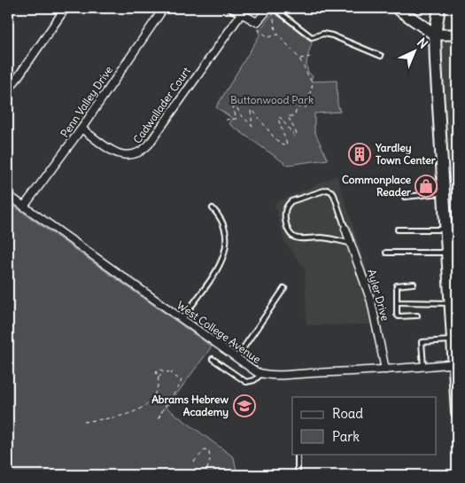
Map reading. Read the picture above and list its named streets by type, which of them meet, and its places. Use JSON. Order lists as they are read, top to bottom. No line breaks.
{"streets":{"street":["Penn Valley Drive","Cadwallader Court","Ayler Drive","West College Avenue"]},"crossings":[["Penn Valley Drive","Cadwallader Court"],["Penn Valley Drive","West College Avenue"],["Ayler Drive","West College Avenue"]],"parks":["Buttonwood Park"],"places":{"building":["Yardley Town Center"],"shop":["Commonplace Reader"],"school or university":["Abrams Hebrew Academy"]},"legend":["Road","Park"],"north":"top right"}
